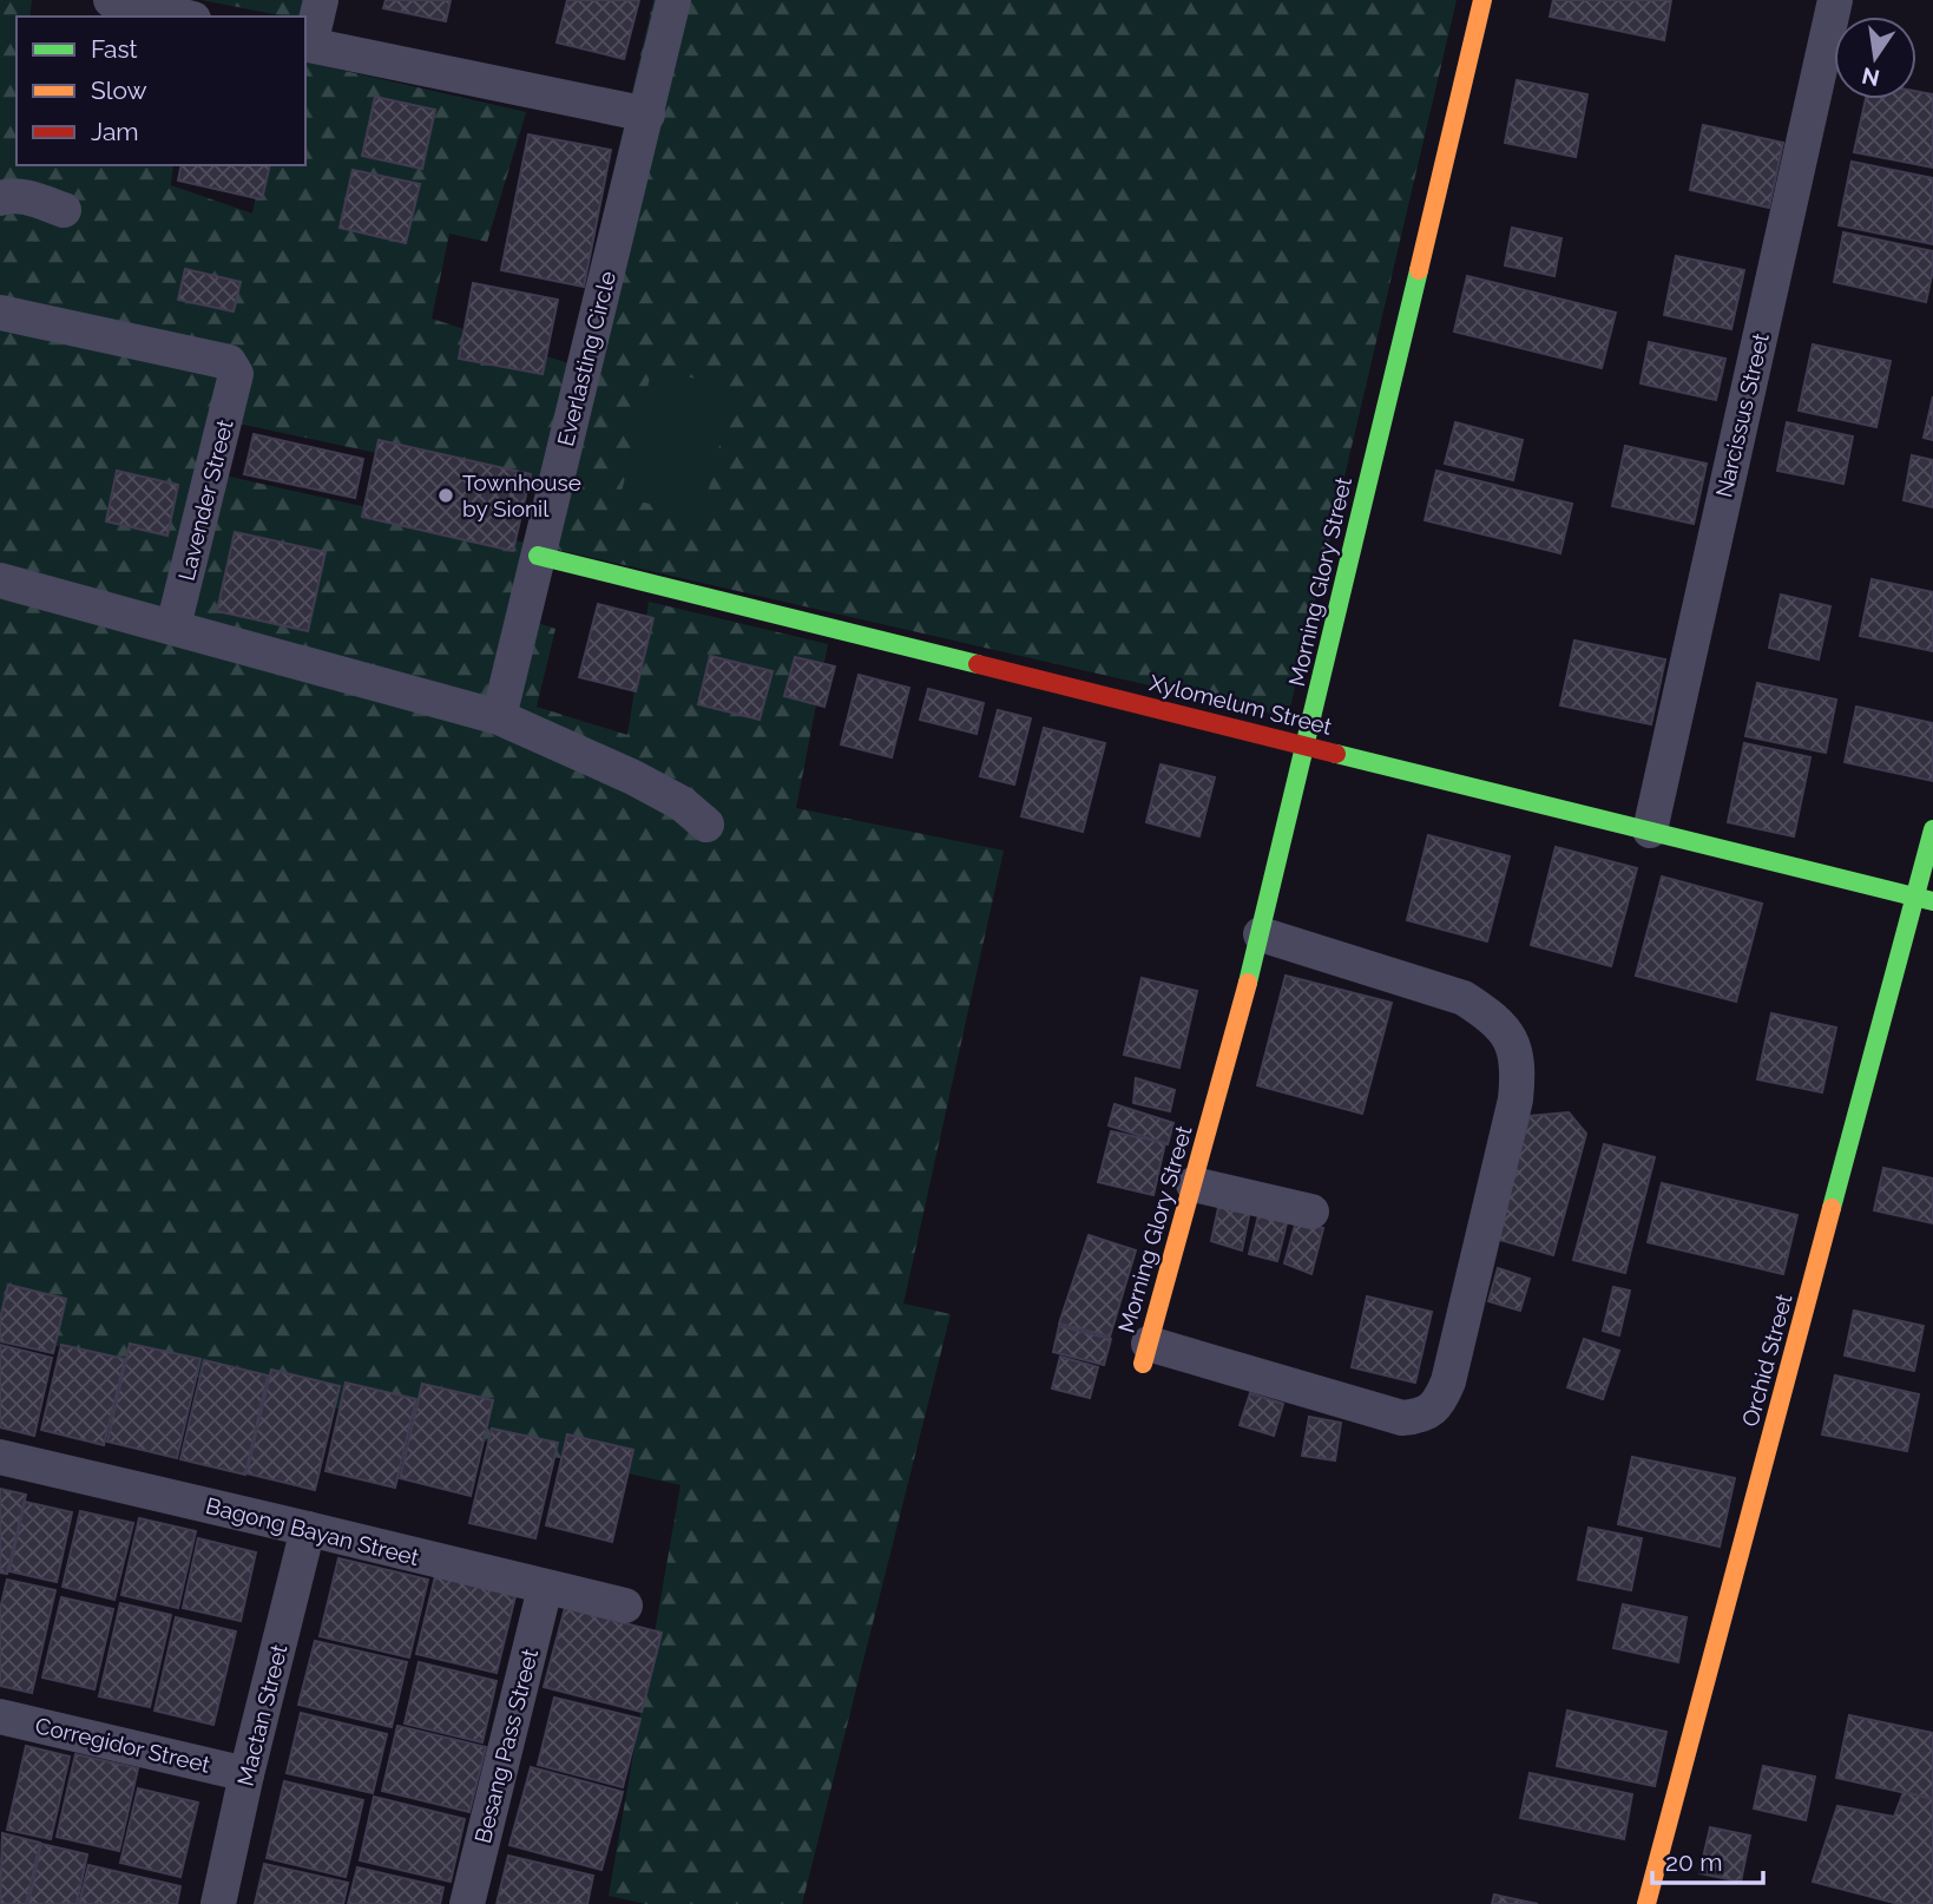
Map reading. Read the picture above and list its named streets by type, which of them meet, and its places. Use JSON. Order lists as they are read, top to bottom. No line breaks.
{"streets":{"street":["Everlasting Circle","Narcissus Street","Lavender Street","Morning Glory Street","Xylomelum Street","Orchid Street","Bagong Bayan Street","Mactan Street","Corregidor Street","Besang Pass Street"]},"crossings":[["Everlasting Circle","Xylomelum Street"],["Narcissus Street","Xylomelum Street"],["Morning Glory Street","Xylomelum Street"],["Xylomelum Street","Orchid Street"],["Bagong Bayan Street","Mactan Street"],["Bagong Bayan Street","Besang Pass Street"],["Mactan Street","Corregidor Street"]],"places":["Townhouse by Sionil"],"legend":["Fast","Slow","Jam"],"scale_bar":"20 m","north":"bottom"}
